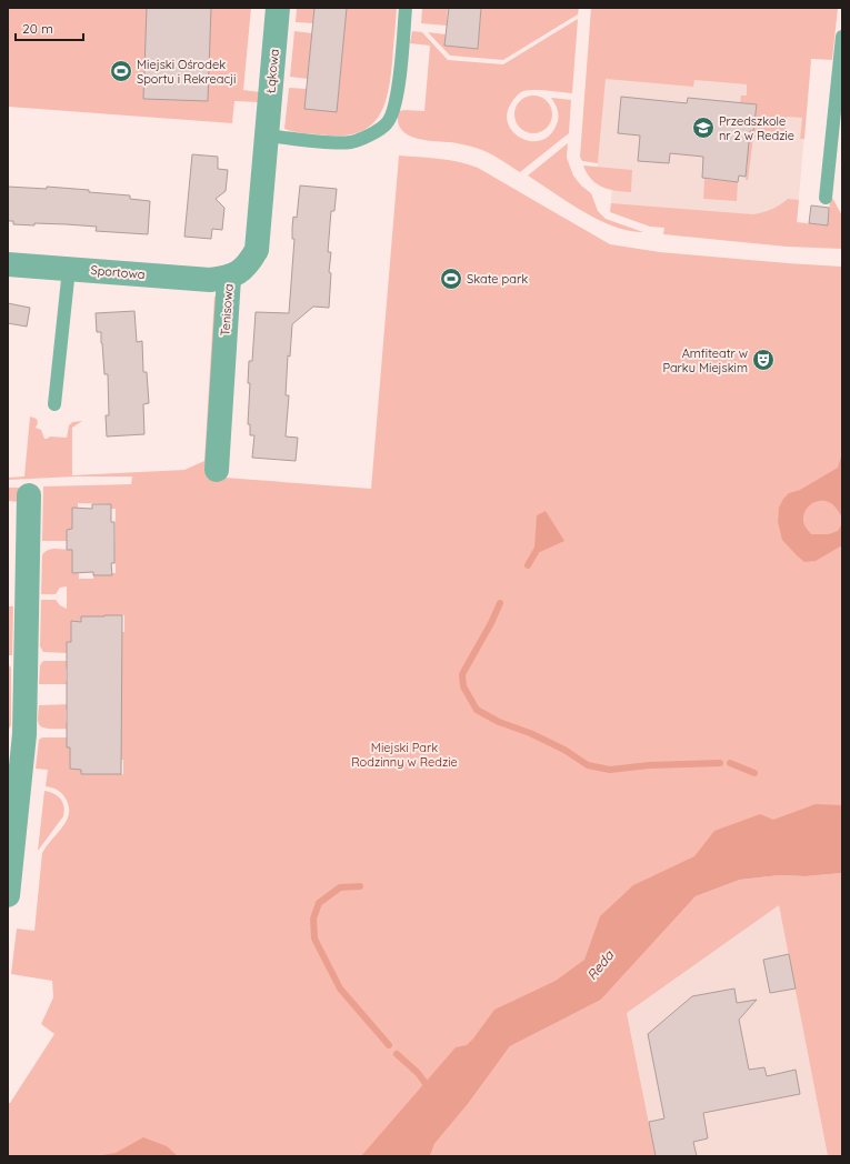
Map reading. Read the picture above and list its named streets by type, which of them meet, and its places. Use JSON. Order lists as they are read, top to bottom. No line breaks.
{"streets":{"street":["Łąkowa","Sportowa","Tenisowa"]},"crossings":[["Łąkowa","Tenisowa"],["Sportowa","Tenisowa"]],"water":["Reda"],"parks":["Miejski Park Rodzinny w Redzie"],"places":{"sports":["Miejski Ośrodek Sportu i Rekreacji","Skate park"],"school or university":["Przedszkole nr 2 w Redzie"],"theatre":["Amfiteatr w Parku Miejskim"]},"scale_bar":"20 m"}
